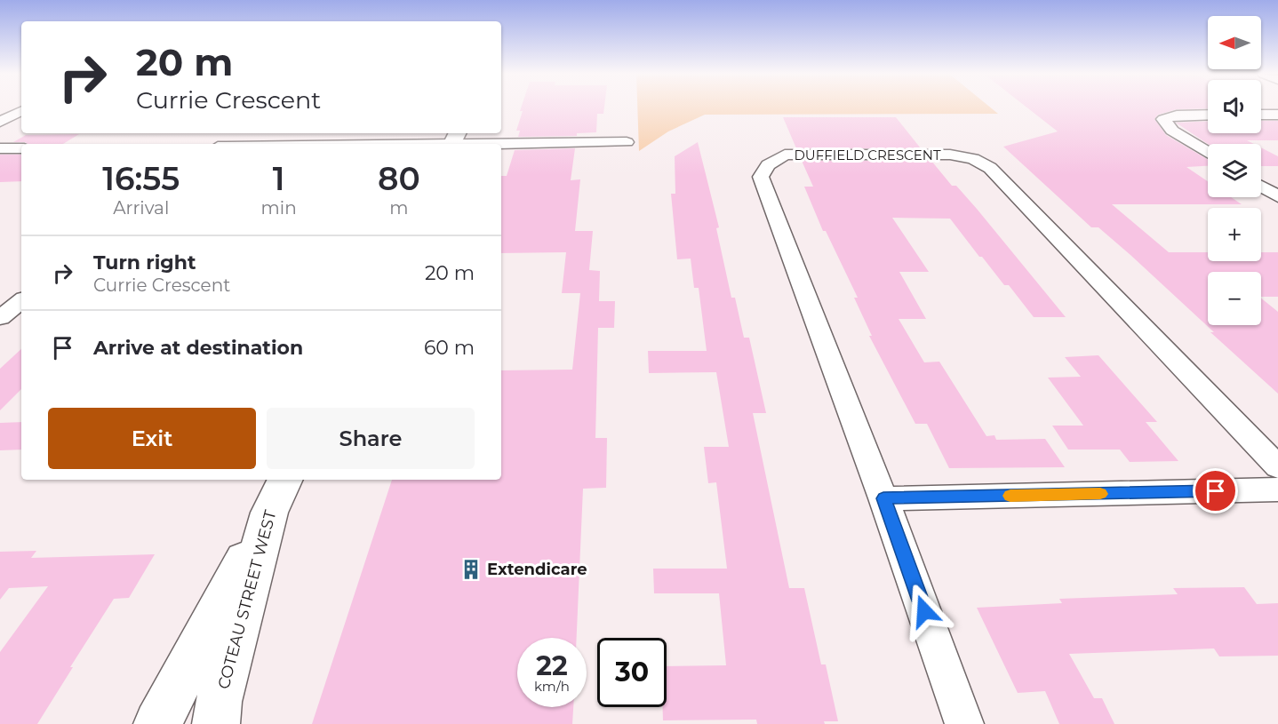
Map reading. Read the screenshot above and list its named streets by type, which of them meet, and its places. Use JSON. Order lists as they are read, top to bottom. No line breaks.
{"streets":{"street":["DUFFIELD CRESCENT","COTEAU STREET WEST"]},"places":{"building":["Extendicare"]},"north":"left","page":{"map_buttons":["+","−"],"turn":["20 m","Currie Crescent"],"eta":["16:55","Arrival","1","min","80","m"],"list":[{"name":"Turn right","note":"Currie Crescent","value":"20 m"},{"name":"Arrive at destination","value":"60 m"}],"buttons":["Exit","Share"],"speed":"22 km/h","limit":"30"}}
